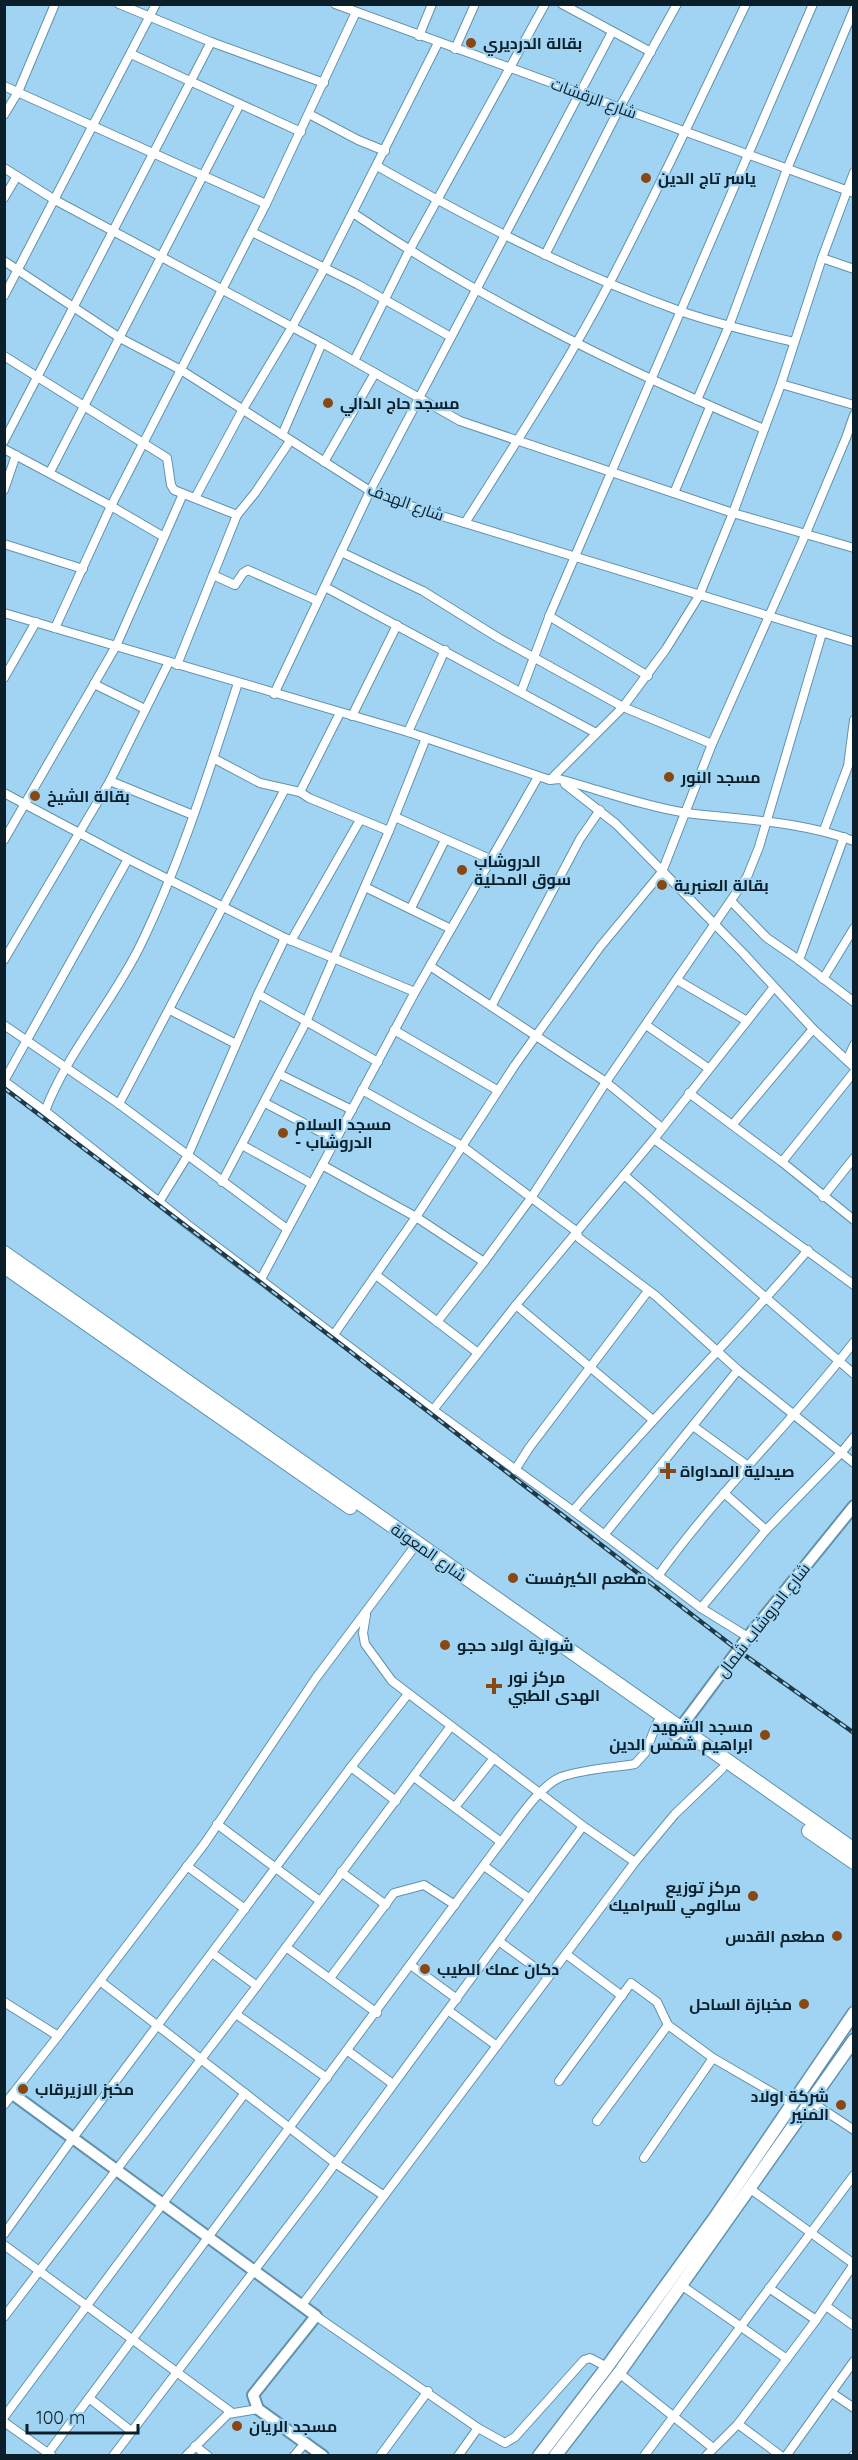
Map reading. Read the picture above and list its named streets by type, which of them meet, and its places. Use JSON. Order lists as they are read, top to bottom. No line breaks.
{"streets":{"highway":["شارع المعونة"],"street":["شارع الرقشات","شارع الهدف","شارع الدروشاب شمال"]},"crossings":[["شارع المعونة","شارع الدروشاب شمال"]],"places":{"other":["بقالة الدرديري","ياسر تاج الدين","مسجد حاج الدالي","مسجد النور","بقالة الشيخ","الدروشاب سوق المحلية","بقالة العنبرية","مسجد السلام - الدروشاب","مطعم الكيرفست","شواية اولاد حجو","مسجد الشهيد ابراهيم شمس الدين","مركز توزيع سالومي للسراميك","مطعم القدس","دكان عمك الطيب","مخبازة الساحل","مخبز الازيرقاب","شركة اولاد المنير","مسجد الريان"],"health":["صيدلية المداواة","مركز نور الهدى الطبي"]},"scale_bar":"100 m"}
